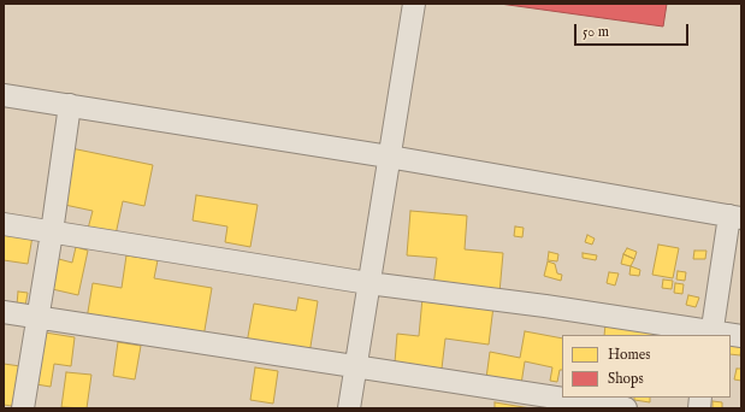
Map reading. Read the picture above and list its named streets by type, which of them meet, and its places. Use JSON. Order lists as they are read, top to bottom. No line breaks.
{"legend":["Homes","Shops"],"scale_bar":"50 m"}
